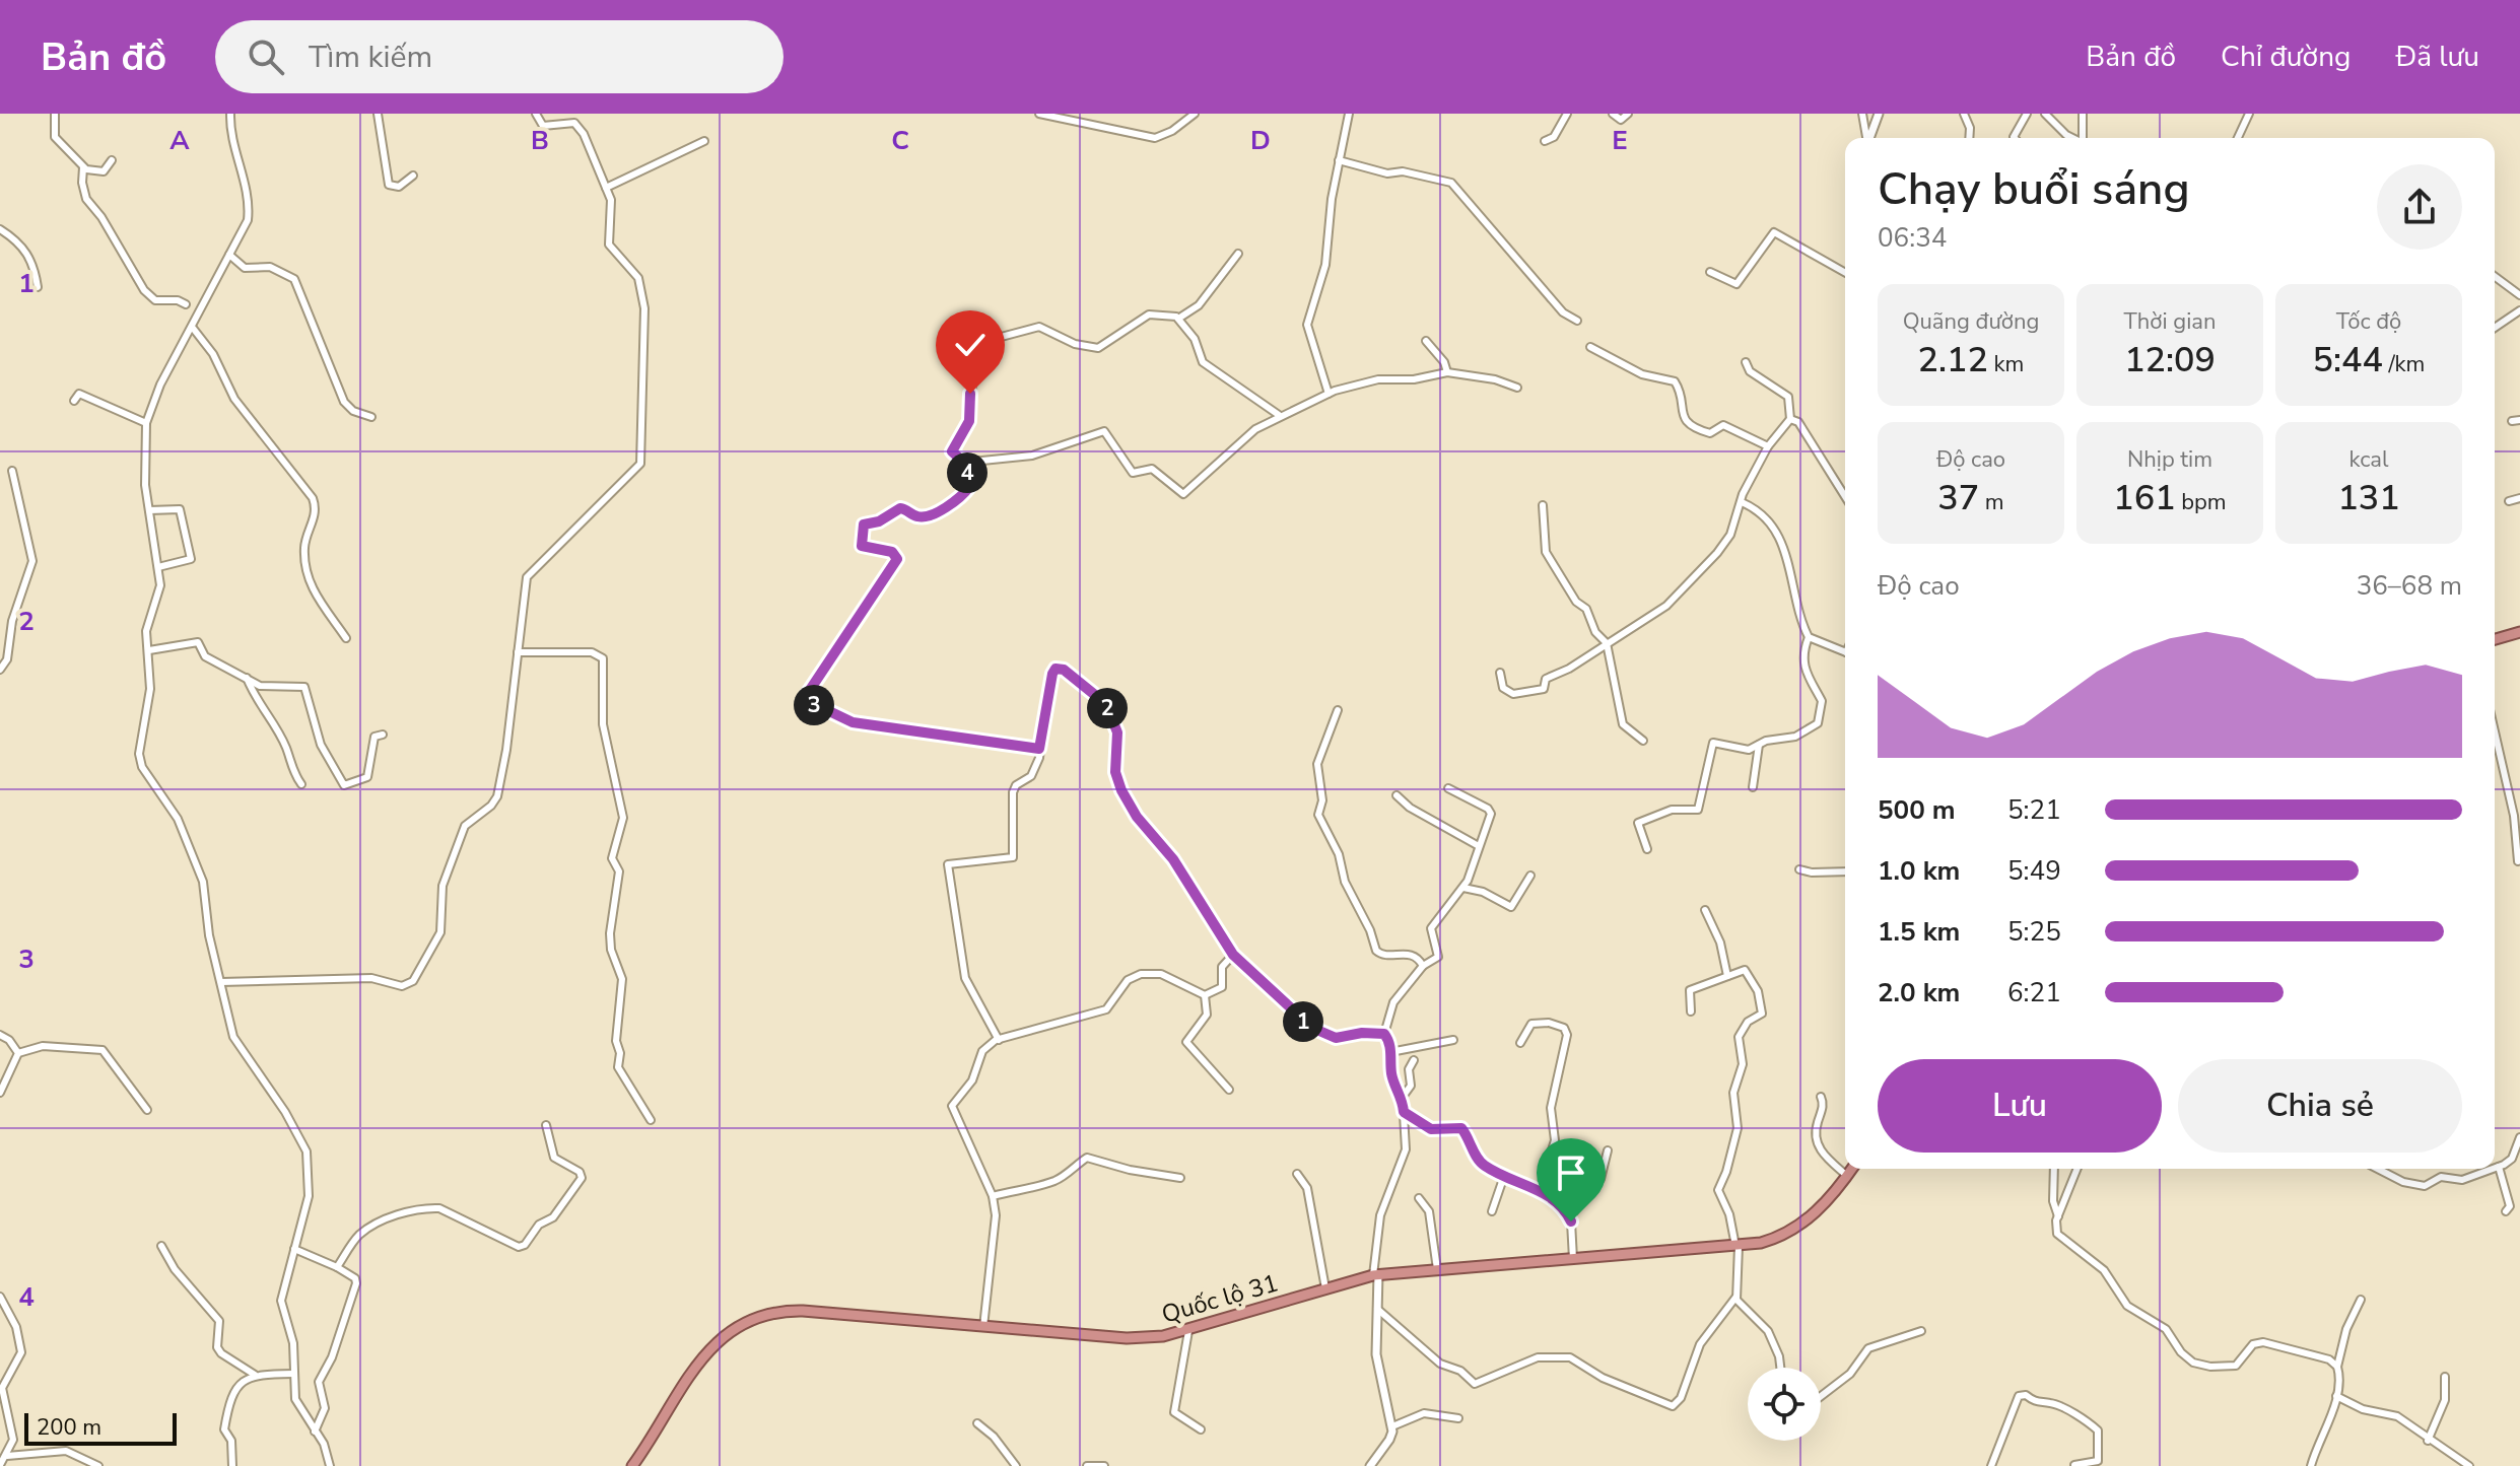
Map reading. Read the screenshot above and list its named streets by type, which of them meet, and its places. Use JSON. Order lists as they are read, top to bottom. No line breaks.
{"streets":{"highway":["Quốc lộ 31"]},"scale_bar":"200 m","page":{"header":"Bản đồ","search":"Tìm kiếm","nav":["Bản đồ","Chỉ đường","Đã lưu"],"heading":["Chạy buổi sáng","06:34"],"stats":[["Quãng đường","2.12 km"],["Thời gian","12:09"],["Tốc độ","5:44 /km"],["Độ cao","37 m"],["Nhịp tim","161 bpm"],["kcal","131"]],"pins":["4","3","2","1"],"chart":["Độ cao","36–68 m"],"list":[{"name":"500 m","note":"5:21"},{"name":"1.0 km","note":"5:49"},{"name":"1.5 km","note":"5:25"},{"name":"2.0 km","note":"6:21"}],"buttons":["Lưu","Chia sẻ"],"scale":"200 m"},"grid":{"columns":["A","B","C","D","E"],"rows":["1","2","3","4"]}}
